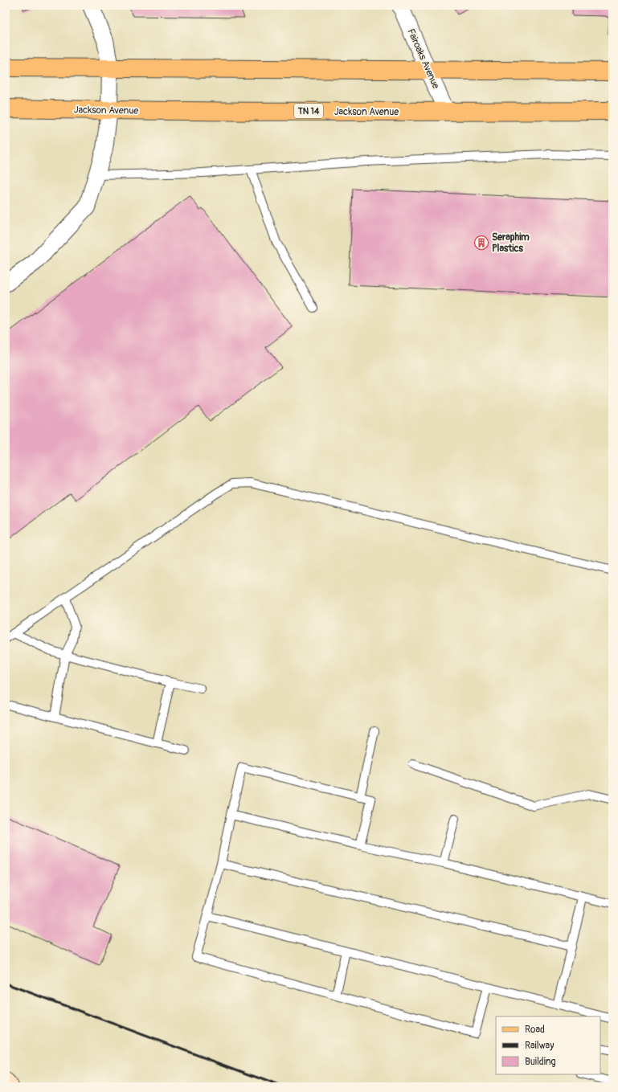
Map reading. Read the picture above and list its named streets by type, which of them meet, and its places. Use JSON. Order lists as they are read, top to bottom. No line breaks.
{"streets":{"main road":["Jackson Avenue","TN 14"],"street":["Fairoaks Avenue"]},"crossings":[["Fairoaks Avenue","Jackson Avenue"]],"places":{"building":["Seraphim Plastics"]},"legend":["Road","Railway","Building"]}
